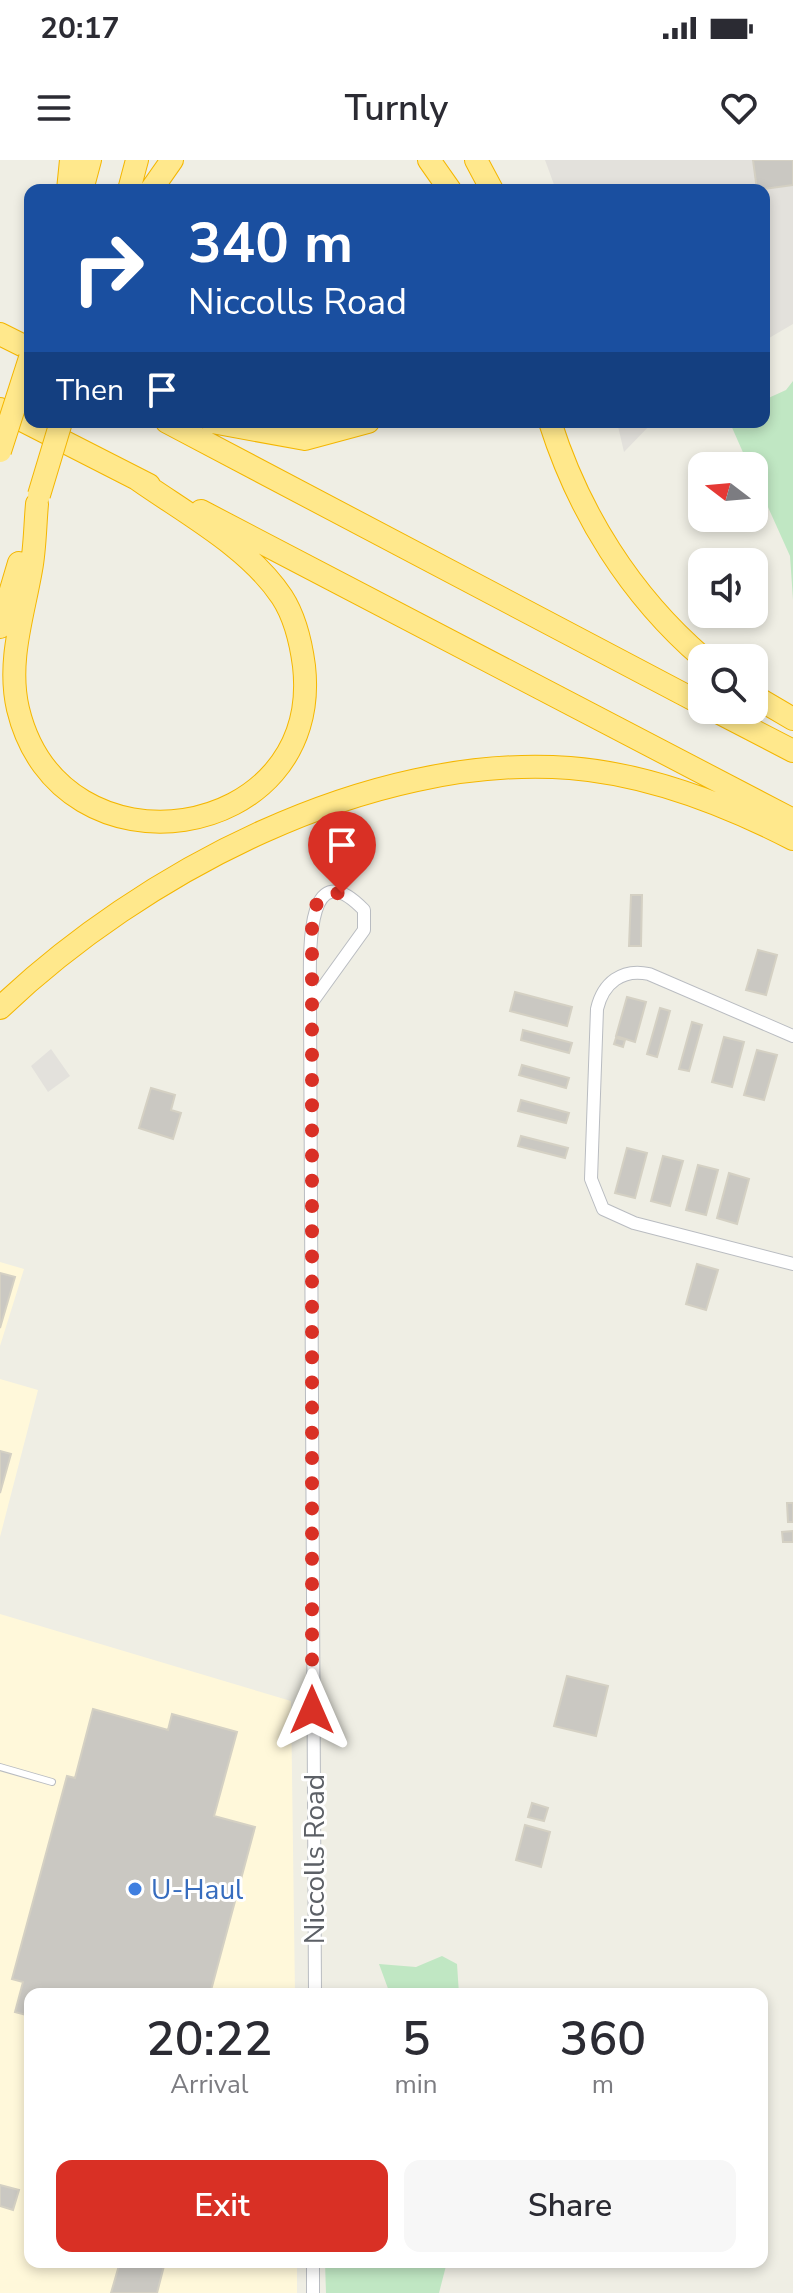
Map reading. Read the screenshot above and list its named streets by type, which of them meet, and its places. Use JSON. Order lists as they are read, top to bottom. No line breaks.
{"streets":{"street":["Niccolls Road"]},"places":["U-Haul"],"north":"left","page":{"status":"20:17","header":"Turnly","turn":["340 m","Niccolls Road"],"then":"Then","eta":["20:22","Arrival","5","min","360","m"],"buttons":["Exit","Share"]}}
